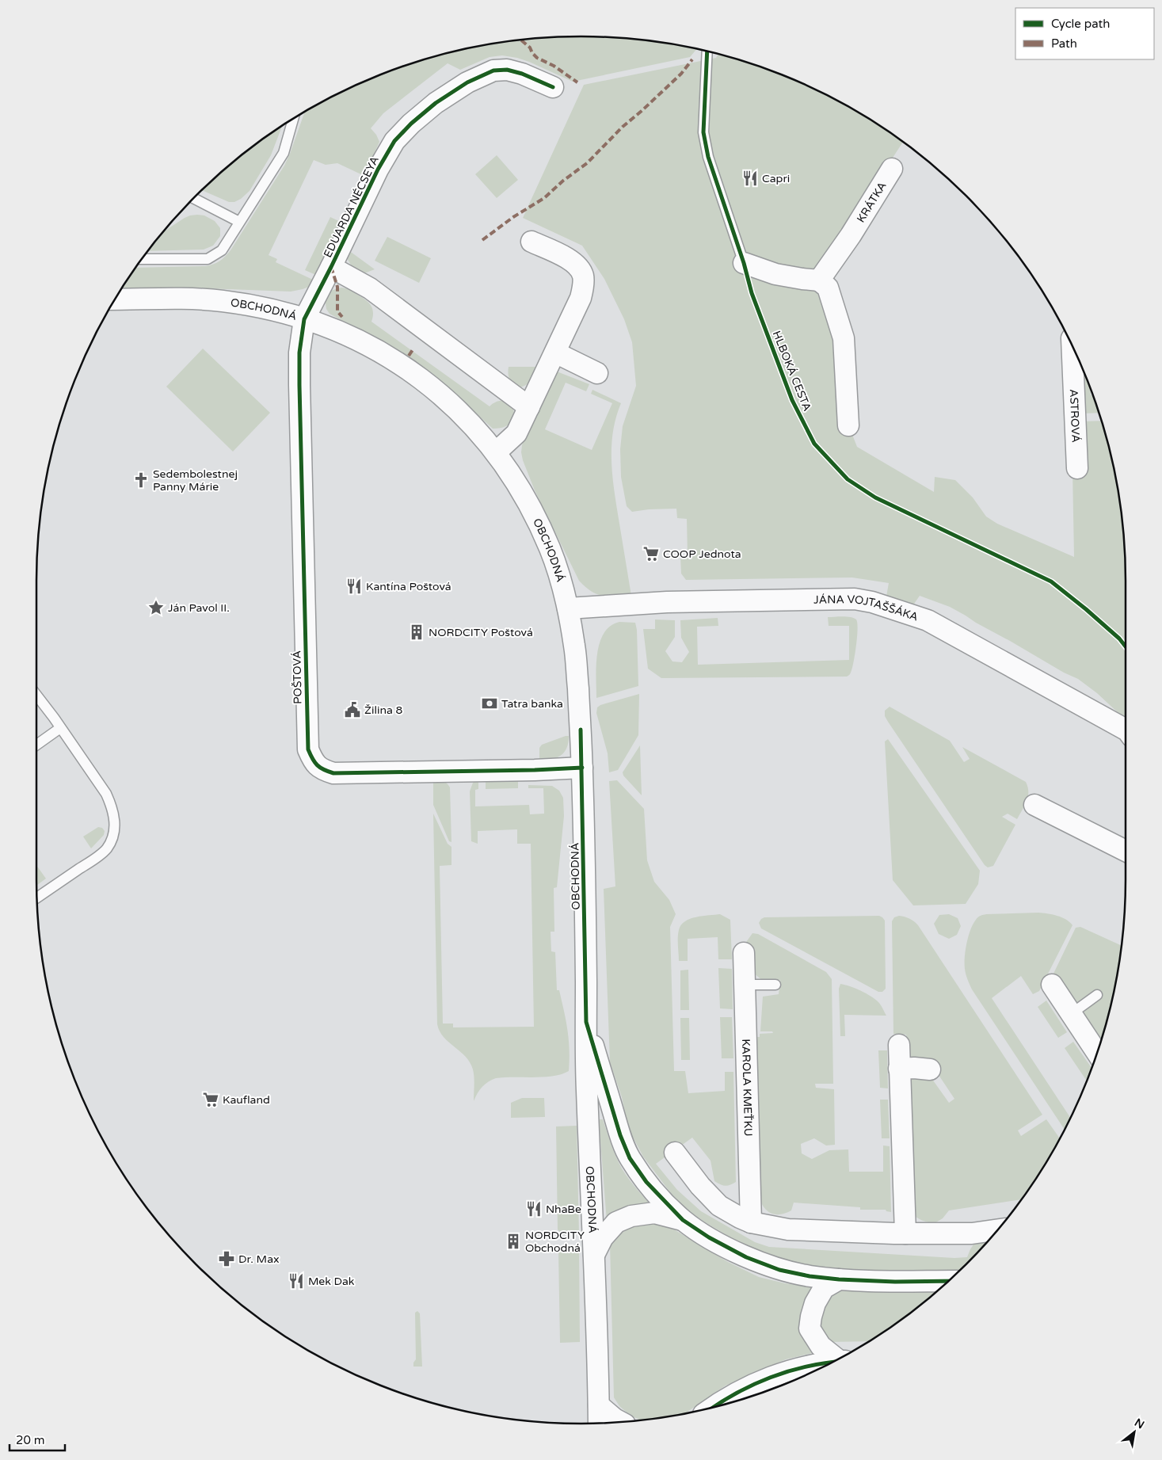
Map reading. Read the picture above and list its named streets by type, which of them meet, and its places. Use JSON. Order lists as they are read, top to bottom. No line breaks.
{"streets":{"street":["KRÁTKA","EDUARDA NÉCSEYA","OBCHODNÁ","ASTROVÁ","JÁNA VOJTAŠŠÁKA","POŠTOVÁ","KAROLA KMEŤKU"],"cycle path":["HLBOKÁ CESTA"]},"crossings":[["EDUARDA NÉCSEYA","OBCHODNÁ"],["EDUARDA NÉCSEYA","POŠTOVÁ"],["OBCHODNÁ","JÁNA VOJTAŠŠÁKA"],["OBCHODNÁ","POŠTOVÁ"]],"places":{"restaurant":["Capri","Kantína Poštová","NhaBe","Mek Dak"],"church":["Sedembolestnej Panny Márie"],"supermarket":["COOP Jednota","Kaufland"],"place":["Ján Pavol II."],"building":["NORDCITY Poštová","NORDCITY Obchodná"],"bank":["Tatra banka"],"public building":["Žilina 8"],"pharmacy":["Dr. Max"]},"legend":["Cycle path","Path"],"scale_bar":"20 m","north":"top right"}
